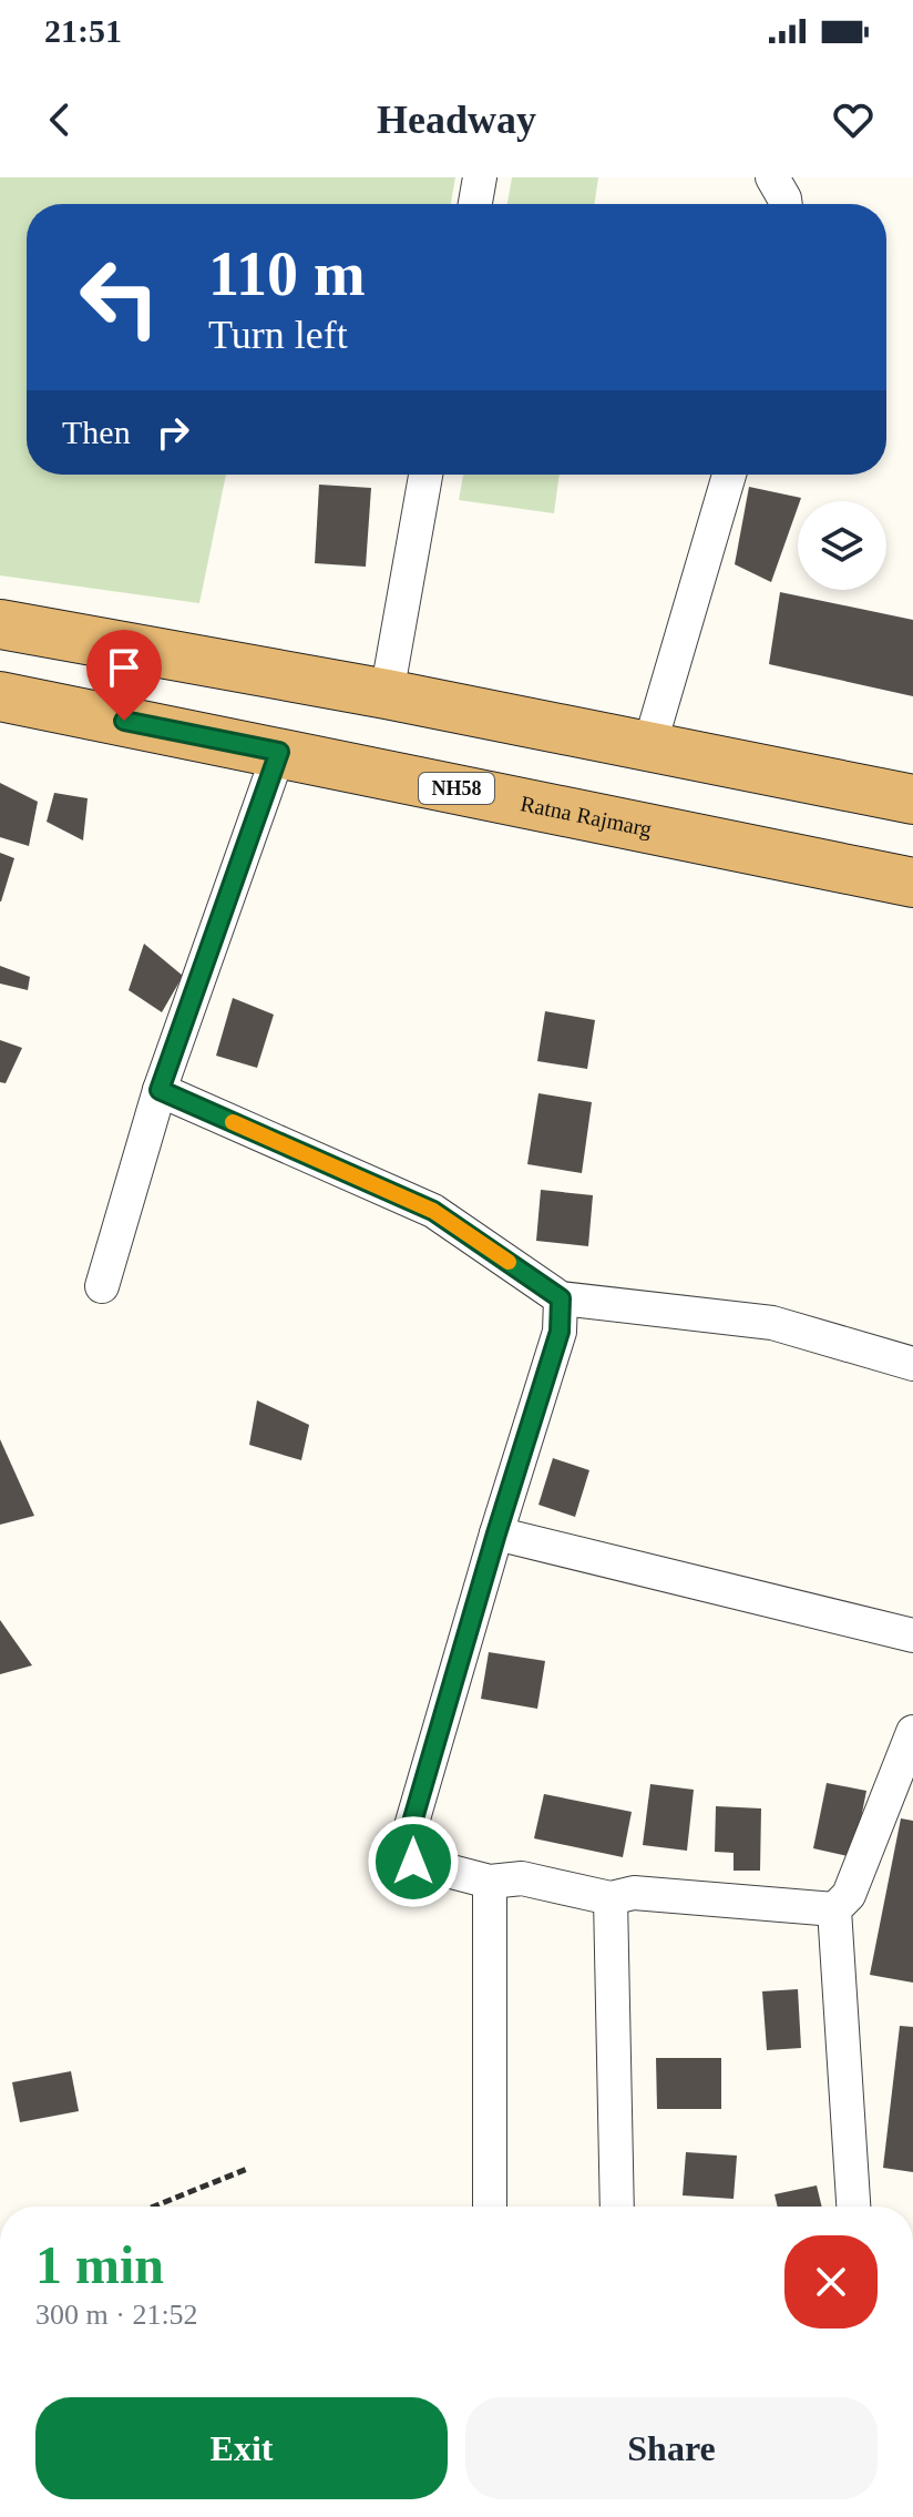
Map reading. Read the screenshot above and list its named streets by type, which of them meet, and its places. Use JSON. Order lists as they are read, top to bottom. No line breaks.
{"streets":{"highway":["NH58","Ratna Rajmarg"]},"page":{"status":"21:51","header":"Headway","turn":["110 m","Turn left"],"then":"Then","heading":["1 min","300 m · 21:52"],"buttons":["Exit","Share"]}}
